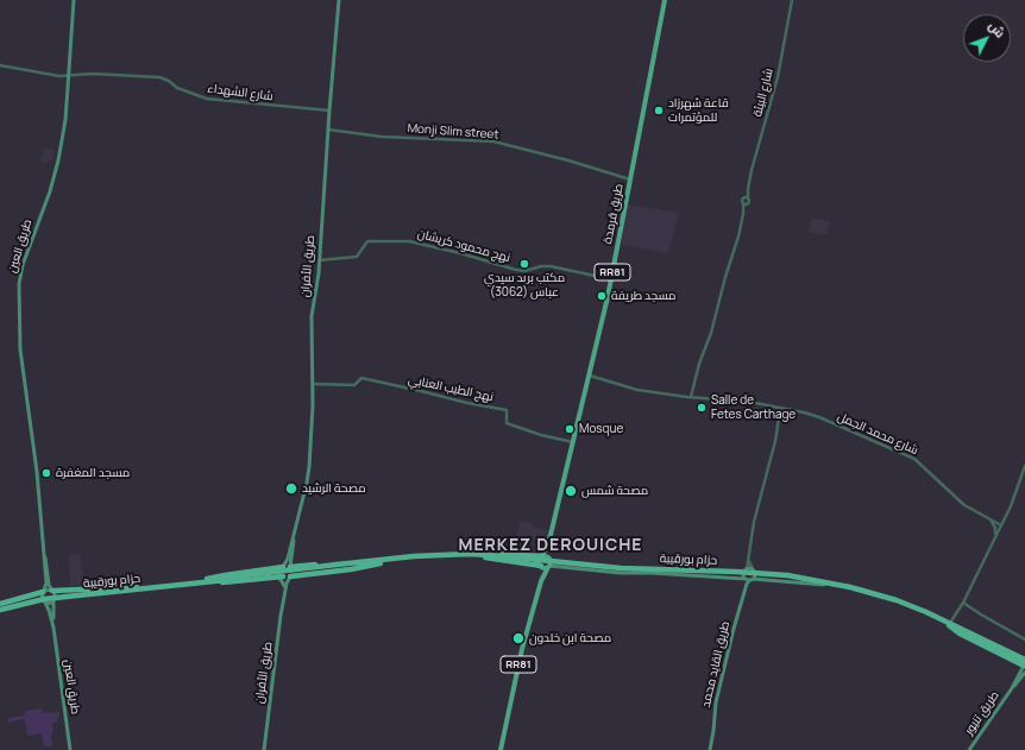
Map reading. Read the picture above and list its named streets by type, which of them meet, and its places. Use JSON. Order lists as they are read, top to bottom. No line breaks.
{"streets":{"highway":["حزام بورقيبة"],"main road":["طريق قرمدة","طريق العين","طريق الأفران","RR81","طريق القايد محمد","طريق تنيور"],"street":["شارع الشهداء","شارع البيئة","Monji Slim street","نهج محمود كريشان","نهج الطيب العنابي","شارع محمد الجمل"]},"crossings":[["شارع الشهداء","طريق العين"],["شارع الشهداء","طريق الأفران"],["Monji Slim street","طريق قرمدة"],["Monji Slim street","طريق الأفران"],["طريق قرمدة","نهج محمود كريشان"],["طريق قرمدة","RR81"],["طريق قرمدة","نهج الطيب العنابي"],["طريق قرمدة","شارع محمد الجمل"],["طريق قرمدة","حزام بورقيبة"],["نهج محمود كريشان","طريق الأفران"],["طريق الأفران","نهج الطيب العنابي"],["RR81","حزام بورقيبة"],["حزام بورقيبة","طريق القايد محمد"],["حزام بورقيبة","طريق تنيور"]],"districts":["MERKEZ DEROUICHE"],"places":["قاعة شهرزاد للمؤتمرات","مكتب بريد سيدي عباس (3062)","مسجد طريفة","Salle de Fetes Carthage","Mosque","مسجد المغفرة","مصحة الرشيد","مصحة شمس","مصحة ابن خلدون"],"north":"top right"}
